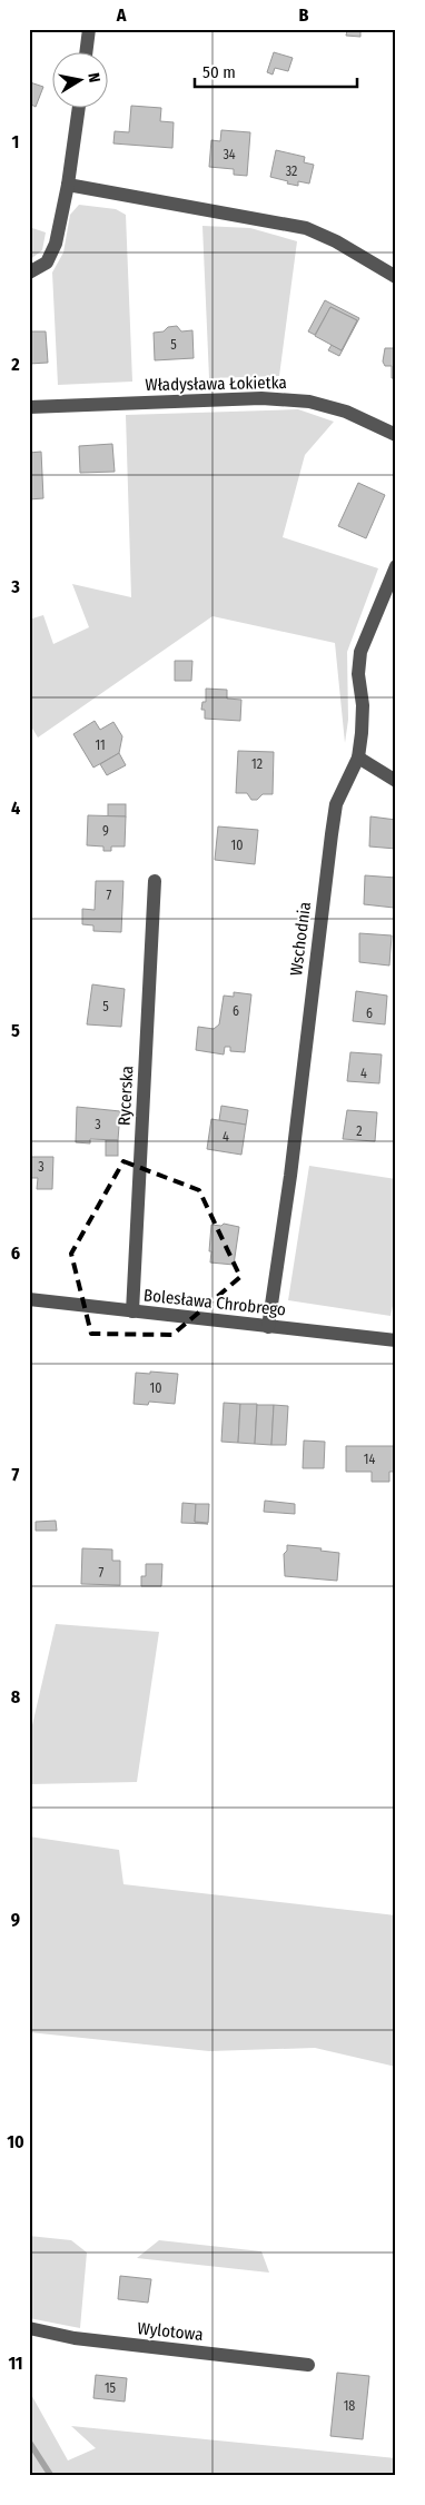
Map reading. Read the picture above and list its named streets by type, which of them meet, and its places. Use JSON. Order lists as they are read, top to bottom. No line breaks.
{"streets":{"street":["Władysława Łokietka","Wschodnia","Rycerska","Bolesława Chrobrego","Wylotowa"]},"crossings":[["Wschodnia","Bolesława Chrobrego"],["Rycerska","Bolesława Chrobrego"]],"house_numbers":["34","32","5","11","12","9","10","7","5","6","6","4","3","2","4","3","10","14","7","15","18"],"scale_bar":"50 m","north":"right","grid":{"columns":["A","B"],"rows":["1","2","3","4","5","6","7","8","9","10","11"]}}
